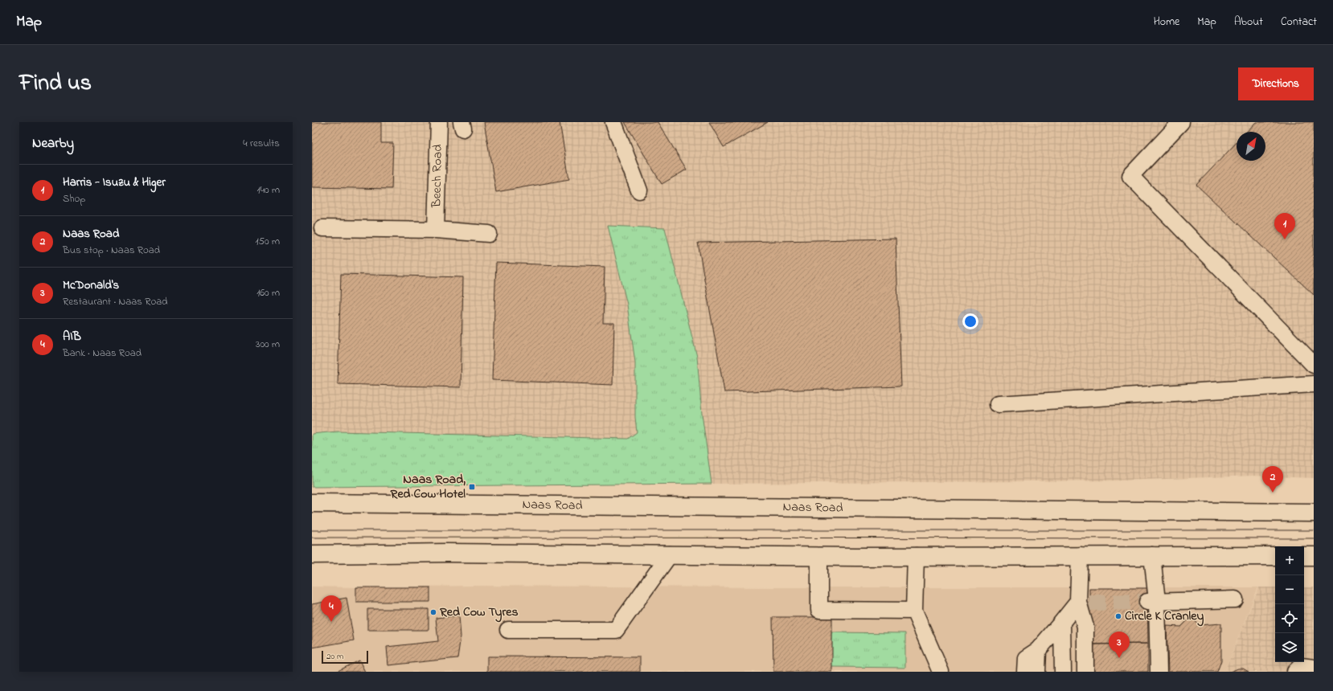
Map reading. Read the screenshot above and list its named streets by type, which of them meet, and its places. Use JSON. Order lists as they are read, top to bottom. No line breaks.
{"streets":{"main road":["Naas Road"],"street":["Beech Road"]},"places":{"transit":["Naas Road, Red Cow Hotel"],"other":["Red Cow Tyres","Circle K Cranley"]},"scale_bar":"20 m","north":"top right","page":{"header":"Map","nav":["Home","Map","About","Contact"],"title":"Find us","buttons":"Directions","heading":["Nearby","4 results"],"list":[{"mark":"1","name":"Harris - Isuzu & Higer","note":"Shop","value":"140 m"},{"mark":"2","name":"Naas Road","note":"Bus stop · Naas Road","value":"150 m"},{"mark":"3","name":"McDonald's","note":"Restaurant · Naas Road","value":"160 m"},{"mark":"4","name":"AIB","note":"Bank · Naas Road","value":"300 m"}],"pins":["1","2","4","3"],"map_buttons":["+","−"],"scale":"20 m"}}
